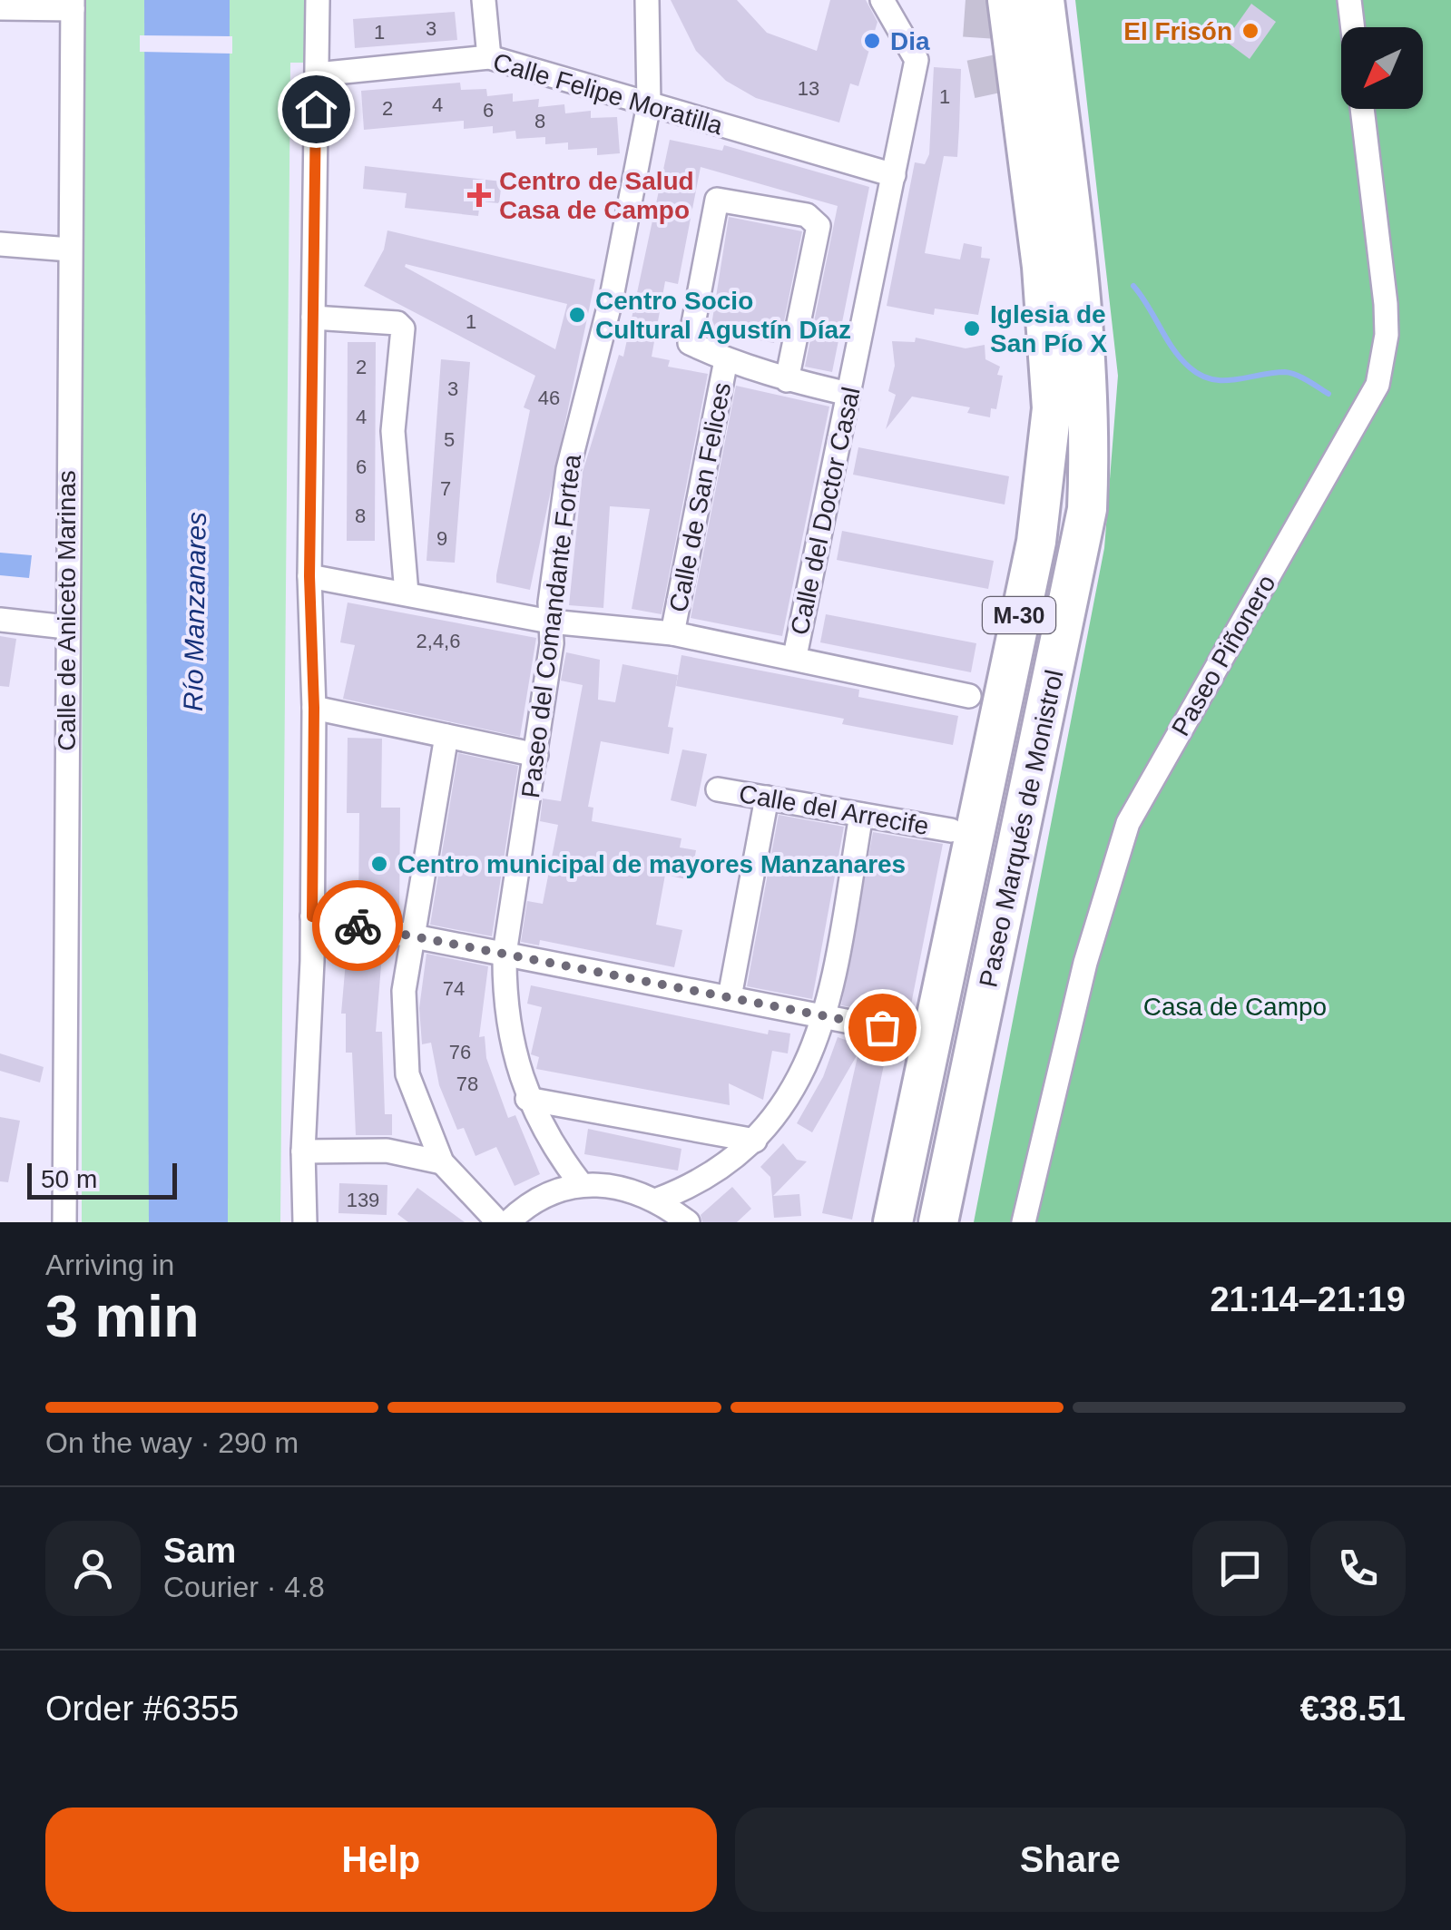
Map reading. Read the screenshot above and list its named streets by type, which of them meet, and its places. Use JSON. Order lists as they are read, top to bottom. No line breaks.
{"streets":{"highway":["M-30","Paseo Marqués de Monistrol"],"street":["Calle Felipe Moratilla","Calle de San Felices","Calle del Doctor Casal","Calle de Aniceto Marinas","Paseo del Comandante Fortea","Paseo Piñonero","Calle del Arrecife"]},"crossings":[["Calle Felipe Moratilla","Calle del Doctor Casal"],["Calle Felipe Moratilla","Paseo del Comandante Fortea"]],"water":["Río Manzanares"],"parks":["Casa de Campo"],"places":{"other":["El Frisón","Dia","Centro Socio Cultural Agustín Díaz","Iglesia de San Pío X","Centro municipal de mayores Manzanares"],"health":["Centro de Salud Casa de Campo"]},"house_numbers":["3","1","13","1","4","2","6","8","1","2","3","46","4","5","6","7","8","9","2,4,6","74","76","78","139"],"scale_bar":"50 m","north":"bottom left","page":{"scale":"50 m","heading":["3 min","Arriving in","21:14–21:19"],"panel":["Sam","Courier · 4.8","Order #6355","€38.51"],"bar":"On the way · 290 m","buttons":["Help","Share"]}}
